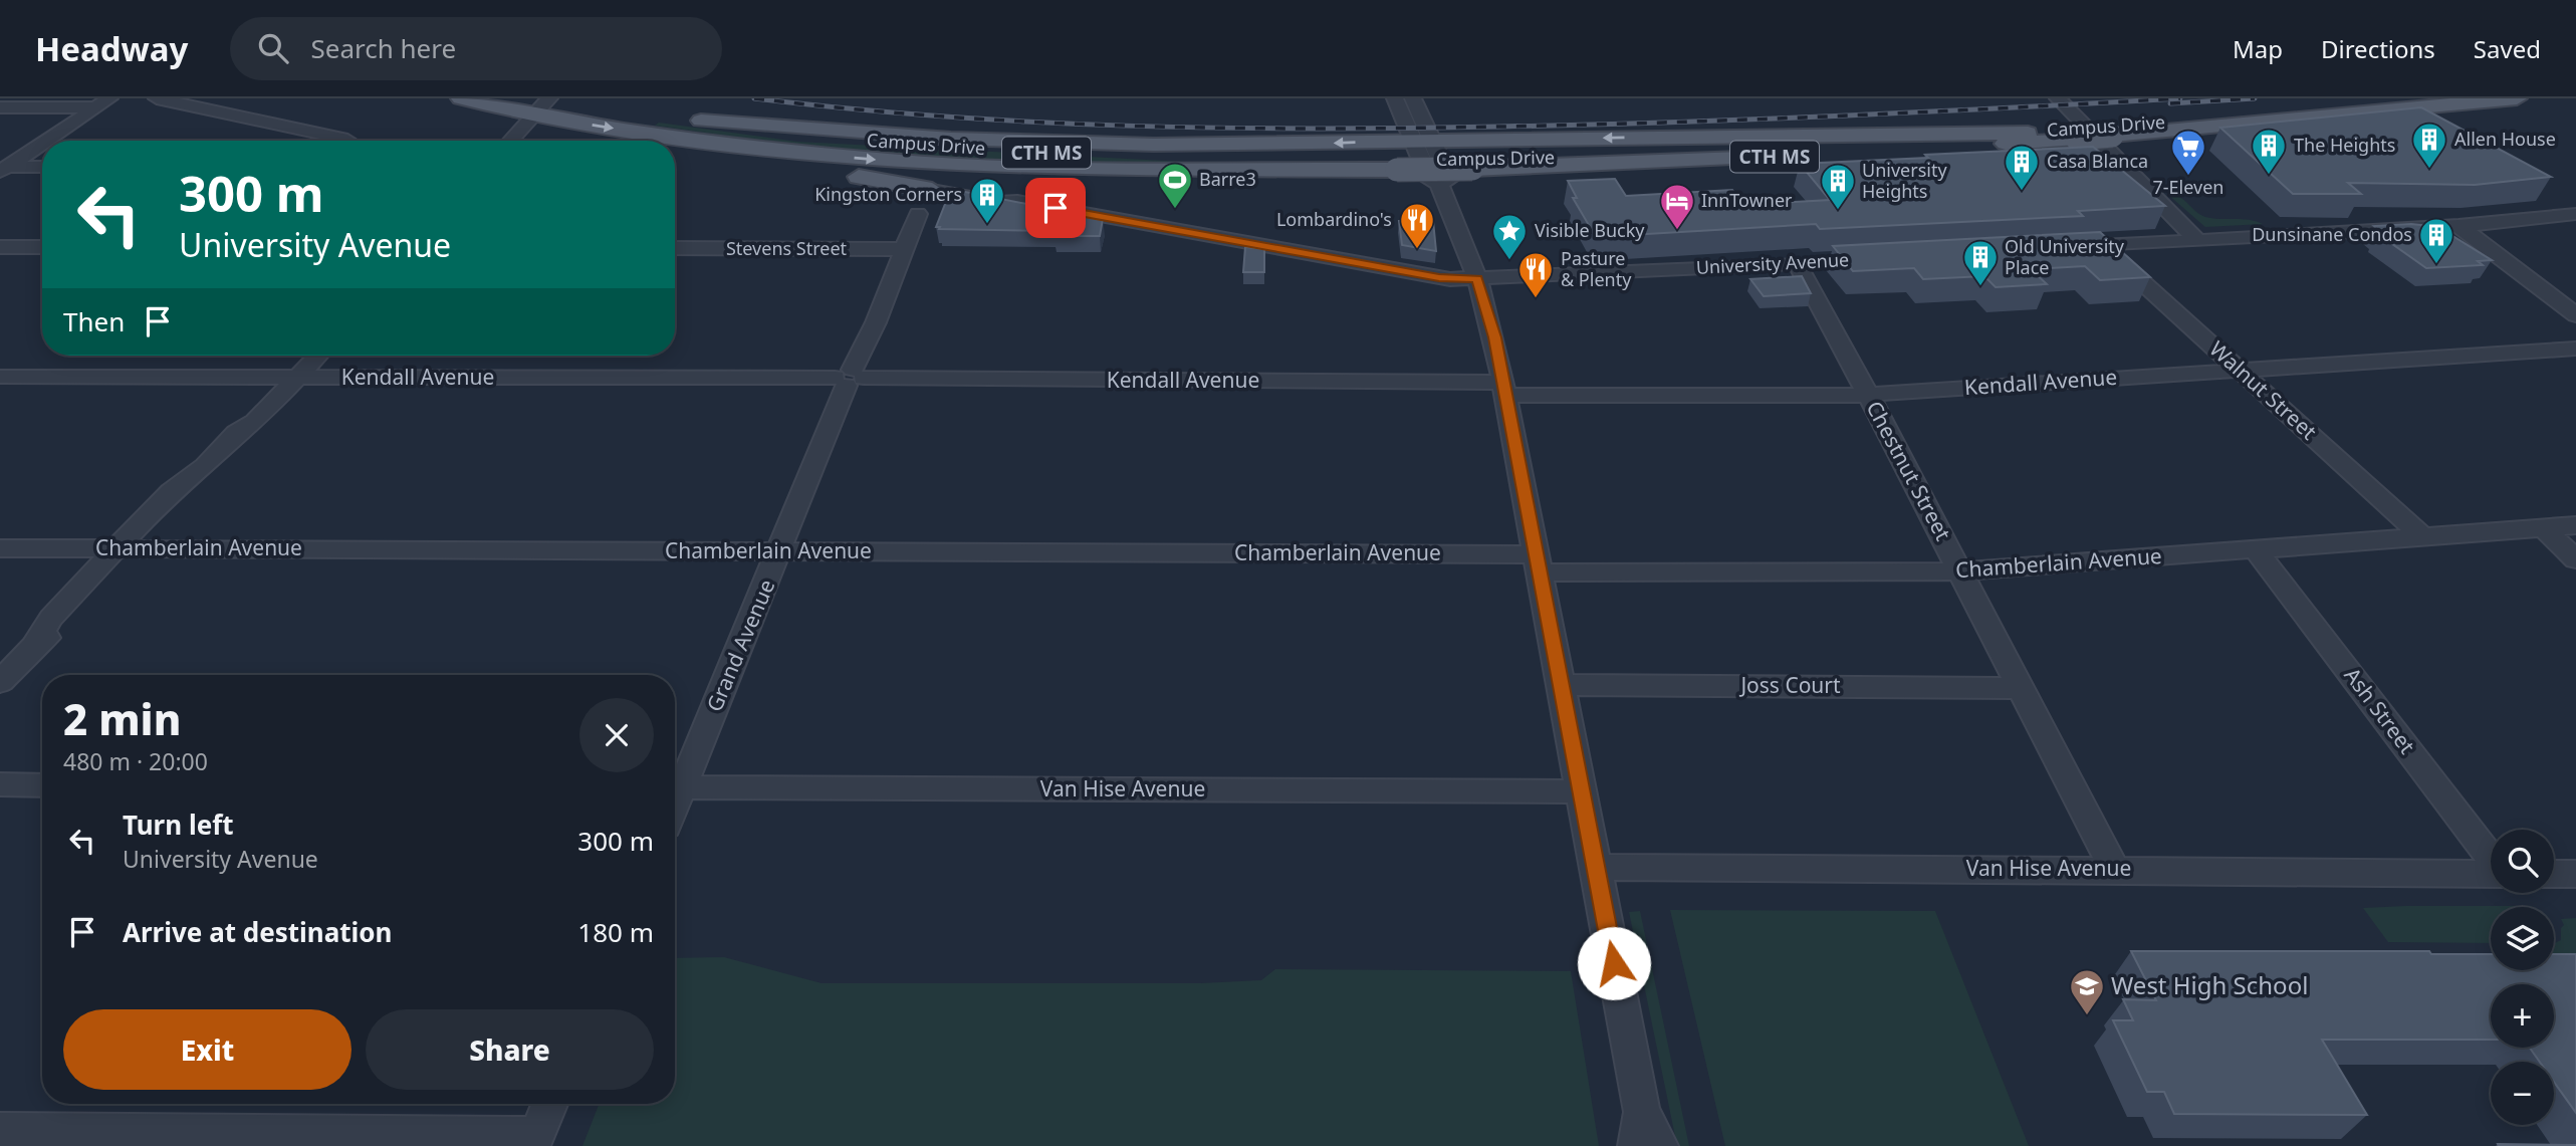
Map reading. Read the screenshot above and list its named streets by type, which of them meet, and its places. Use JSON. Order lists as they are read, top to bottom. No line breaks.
{"streets":{"main road":["Campus Drive","CTH MS"],"street":["Stevens Street","University Avenue","Kendall Avenue","Walnut Street","Chestnut Street","Chamberlain Avenue","Grand Avenue","Joss Court","Ash Street","Van Hise Avenue"]},"crossings":[["Campus Drive","CTH MS"],["Stevens Street","Grand Avenue"],["University Avenue","Chestnut Street"],["Kendall Avenue","Walnut Street"],["Kendall Avenue","Chestnut Street"],["Kendall Avenue","Grand Avenue"],["Walnut Street","Chamberlain Avenue"],["Chestnut Street","Chamberlain Avenue"],["Chestnut Street","Joss Court"],["Chestnut Street","Van Hise Avenue"],["Chamberlain Avenue","Grand Avenue"],["Chamberlain Avenue","Ash Street"]],"places":{"building":["Allen House","The Heights","Casa Blanca","University Heights","Kingston Corners","Dunsinane Condos","Old University Place"],"supermarket":["7-Eleven"],"sports":["Barre3"],"hotel":["InnTowner"],"restaurant":["Lombardino's","Pasture & Plenty"],"place":["Visible Bucky"],"school or university":["West High School"]},"page":{"header":"Headway","search":"Search here","nav":["Map","Directions","Saved"],"turn":["300 m","University Avenue"],"then":"Then","heading":["2 min","480 m · 20:00"],"list":[{"name":"Turn left","note":"University Avenue","value":"300 m"},{"name":"Arrive at destination","value":"180 m"}],"map_buttons":["+","−"],"buttons":["Exit","Share"]}}
